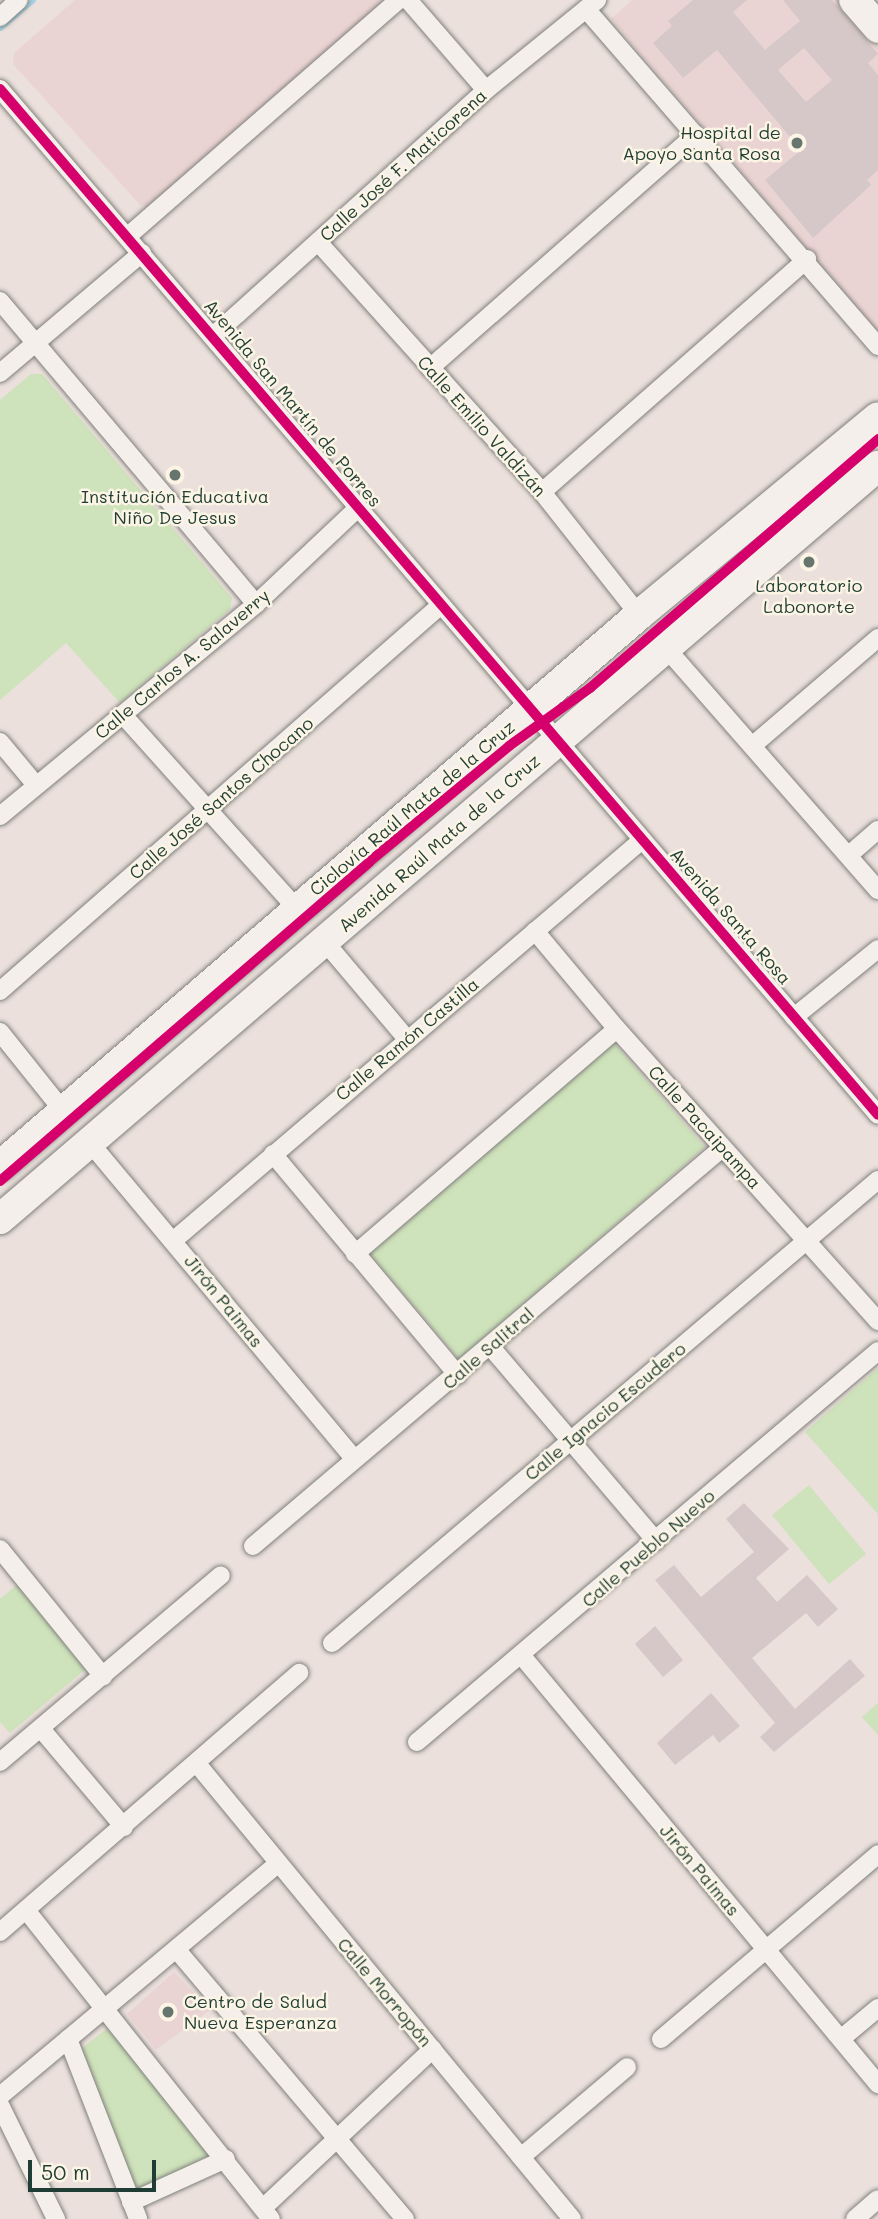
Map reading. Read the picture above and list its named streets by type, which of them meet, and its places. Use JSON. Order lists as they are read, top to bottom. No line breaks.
{"streets":{"main road":["Avenida Raúl Mata de la Cruz"],"street":["Calle José F. Maticorena","Avenida San Martín de Porres","Calle Emilio Valdizán","Calle Carlos A. Salaverry","Calle José Santos Chocano","Avenida Santa Rosa","Calle Ramón Castilla","Calle Pacaipampa","Jirón Paimas","Calle Salitral","Calle Ignacio Escudero","Calle Pueblo Nuevo","Calle Morropón"],"cycle path":["Ciclovía Raúl Mata de la Cruz"]},"crossings":[["Calle José F. Maticorena","Avenida San Martín de Porres"],["Calle José F. Maticorena","Calle Emilio Valdizán"],["Avenida San Martín de Porres","Calle Carlos A. Salaverry"],["Avenida San Martín de Porres","Calle José Santos Chocano"],["Avenida San Martín de Porres","Avenida Raúl Mata de la Cruz"],["Avenida San Martín de Porres","Avenida Santa Rosa"],["Avenida Raúl Mata de la Cruz","Avenida Santa Rosa"],["Avenida Raúl Mata de la Cruz","Jirón Paimas"],["Avenida Santa Rosa","Calle Ramón Castilla"],["Calle Ramón Castilla","Calle Pacaipampa"],["Calle Ramón Castilla","Jirón Paimas"],["Calle Pacaipampa","Calle Salitral"],["Calle Pacaipampa","Calle Ignacio Escudero"],["Jirón Paimas","Calle Salitral"],["Jirón Paimas","Calle Pueblo Nuevo"]],"places":["Hospital de Apoyo Santa Rosa","Institución Educativa Niño De Jesus","Laboratorio Labonorte","Centro de Salud Nueva Esperanza"],"scale_bar":"50 m"}
